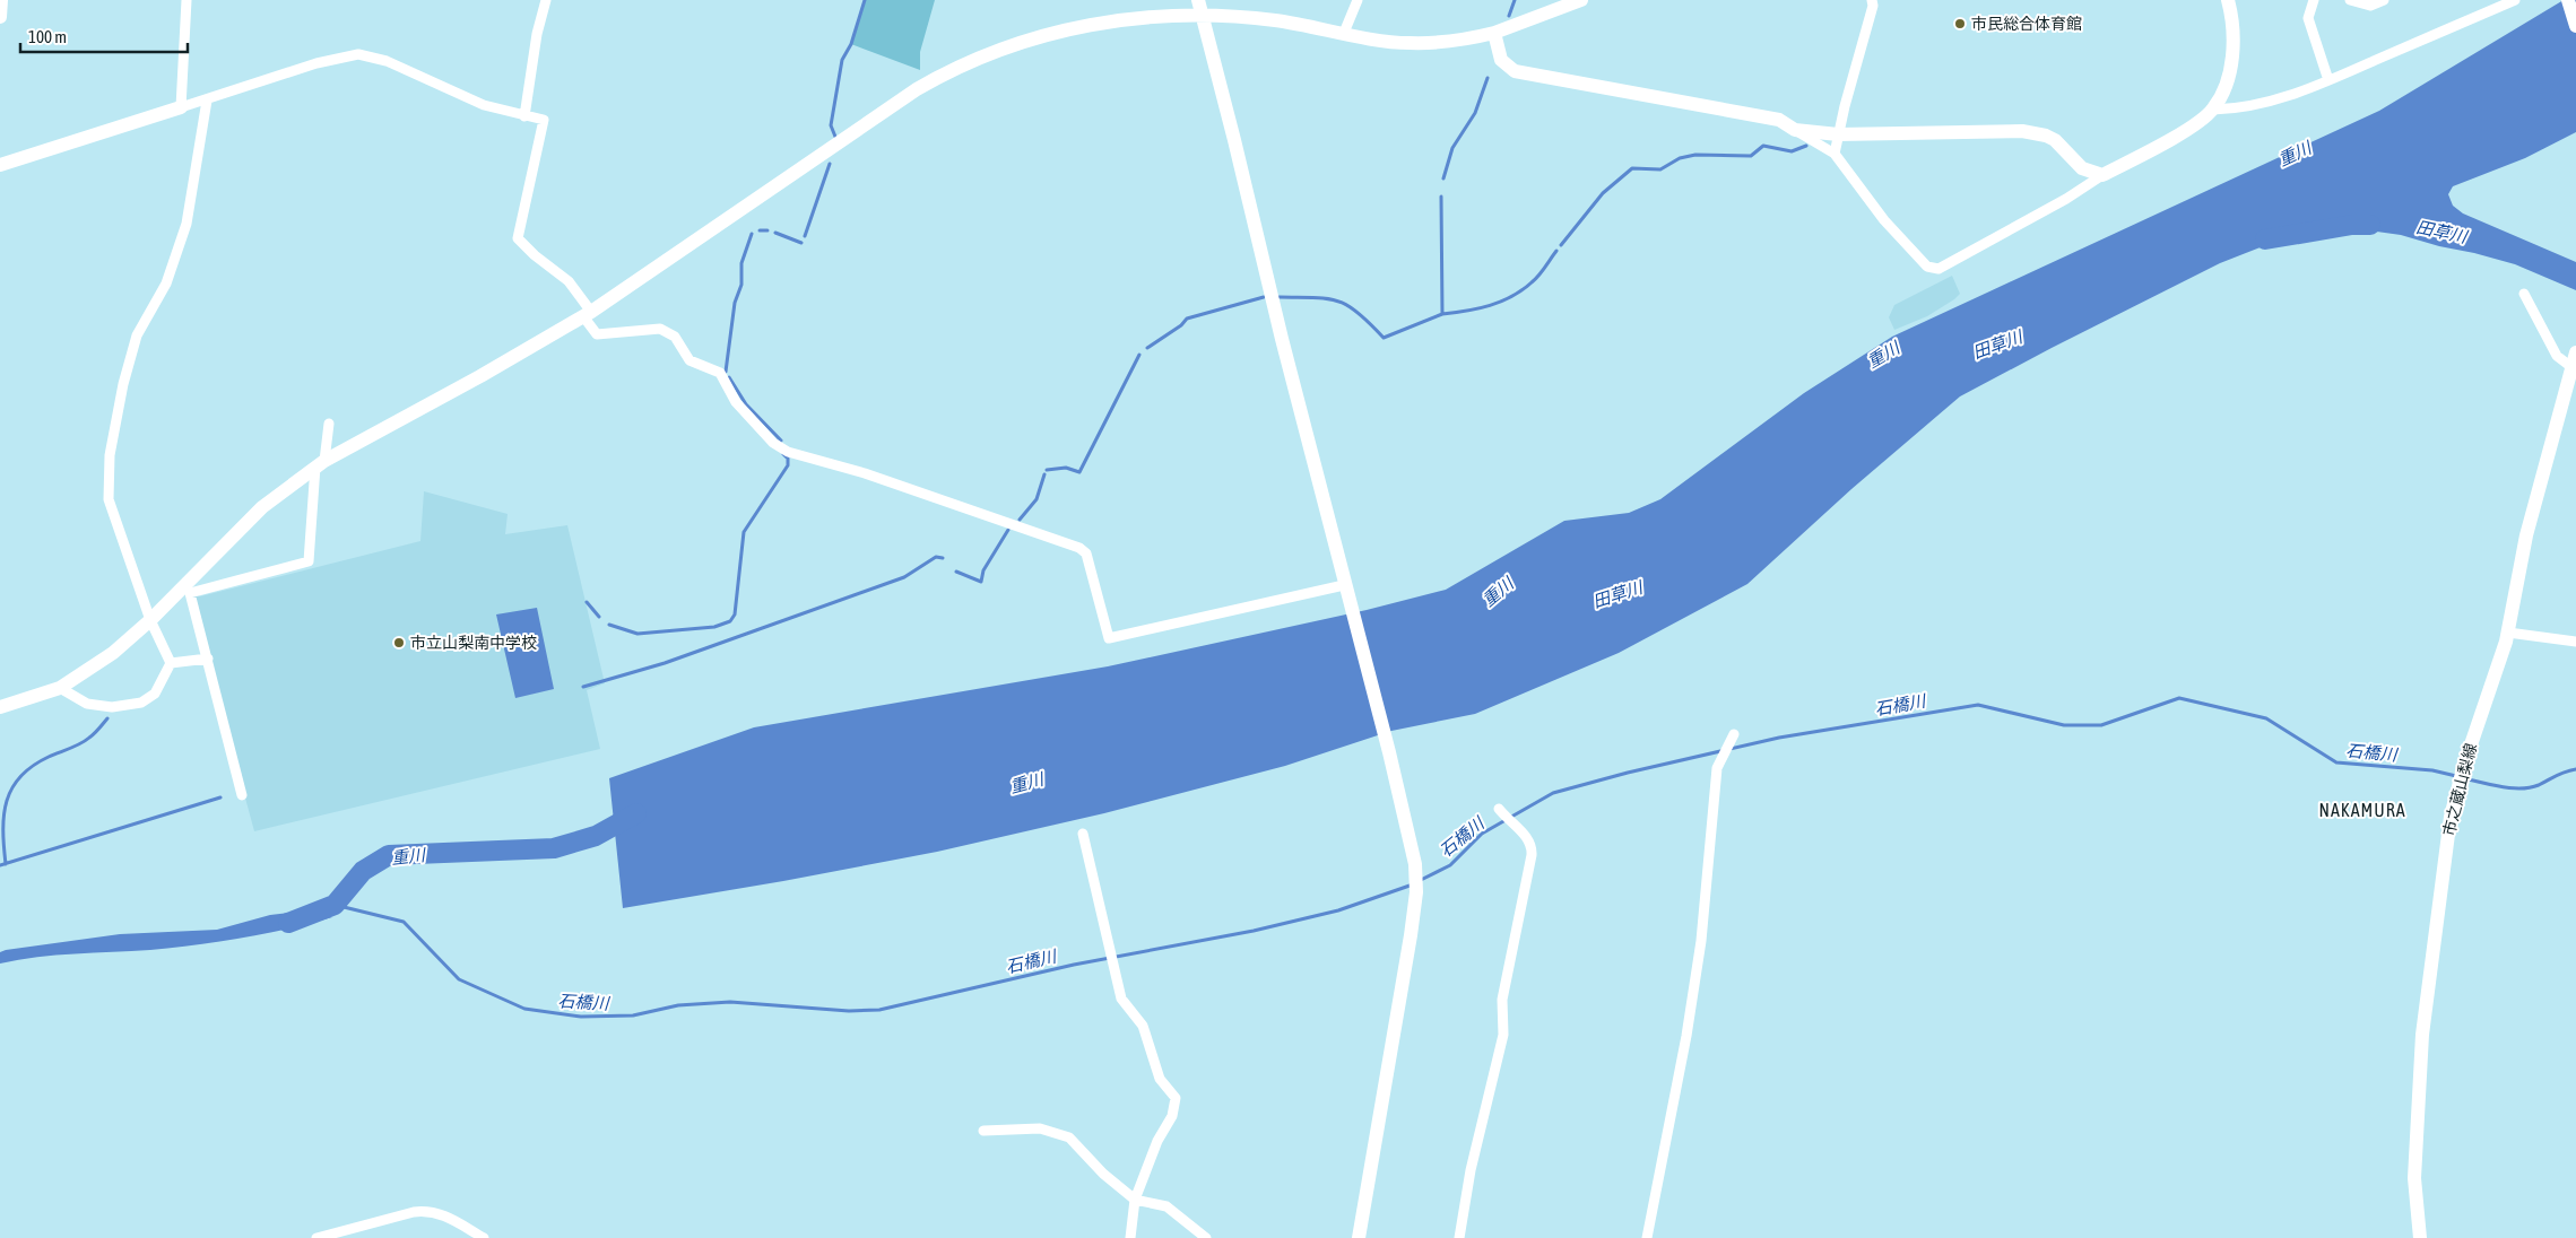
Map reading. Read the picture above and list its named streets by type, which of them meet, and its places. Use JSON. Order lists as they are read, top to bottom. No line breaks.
{"streets":{"street":["市之蔵山梨線"]},"districts":["NAKAMURA"],"water":["重川","田草川","石橋川"],"places":["市民総合体育館","市立山梨南中学校"],"scale_bar":"100 m"}
